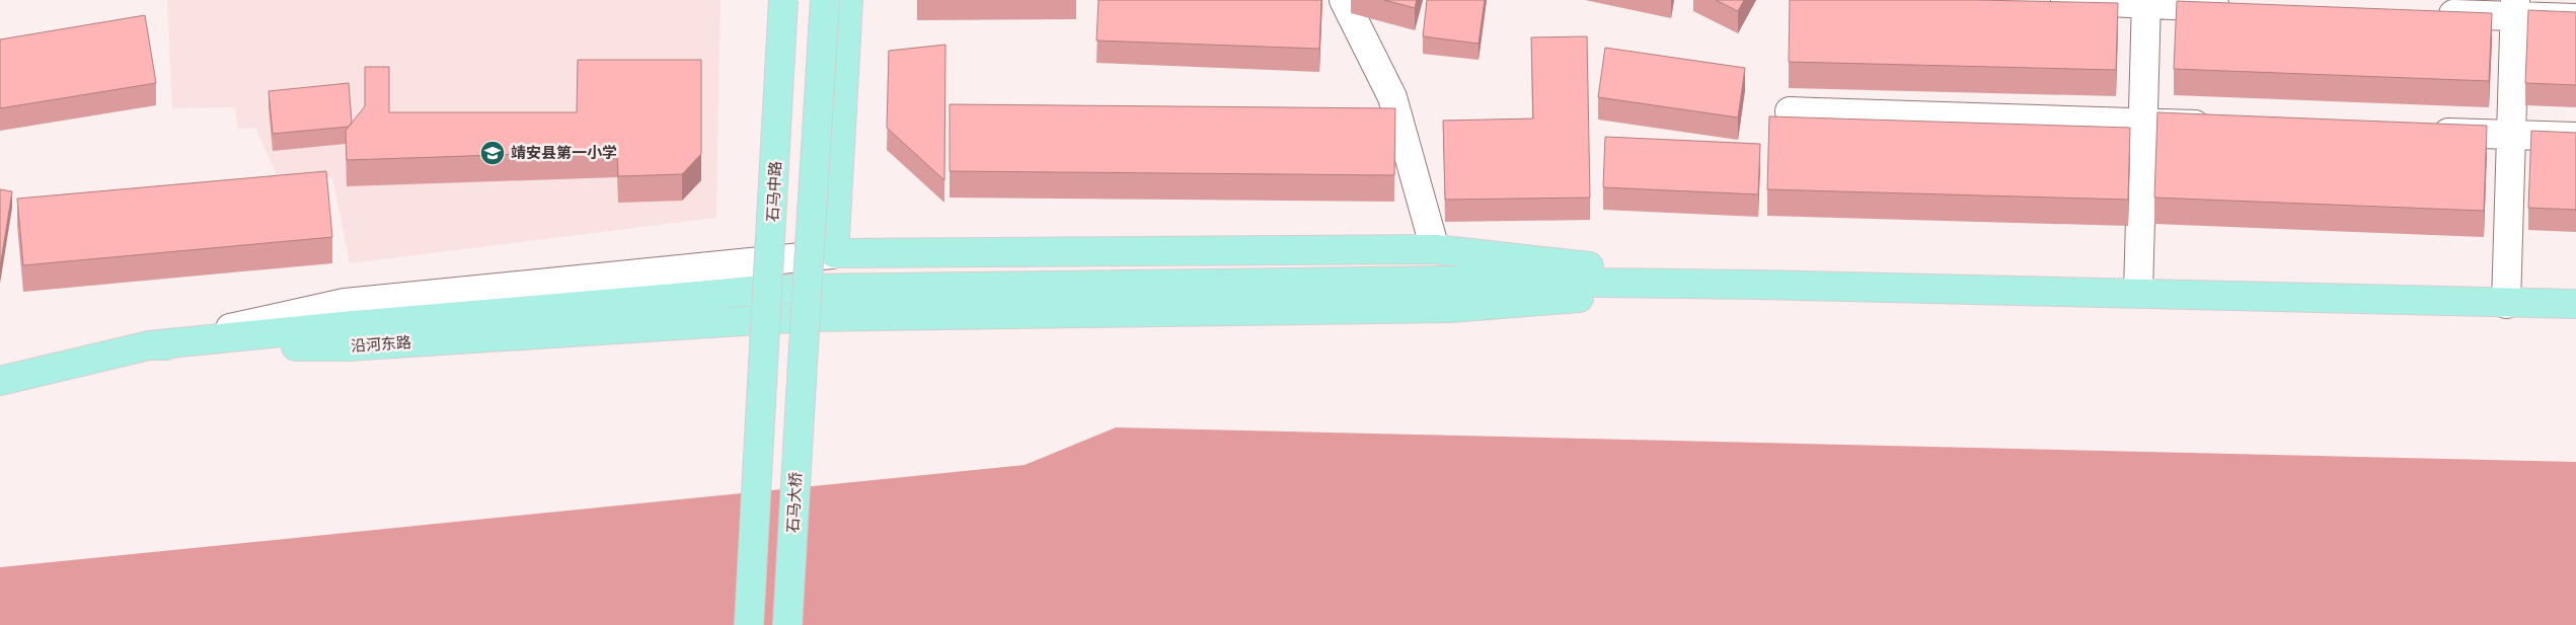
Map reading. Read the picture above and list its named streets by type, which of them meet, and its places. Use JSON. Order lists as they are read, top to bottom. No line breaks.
{"streets":{"main road":["石马中路","沿河东路","石马大桥"]},"crossings":[["石马中路","沿河东路"],["沿河东路","石马大桥"]],"places":{"school or university":["靖安县第一小学"]}}
